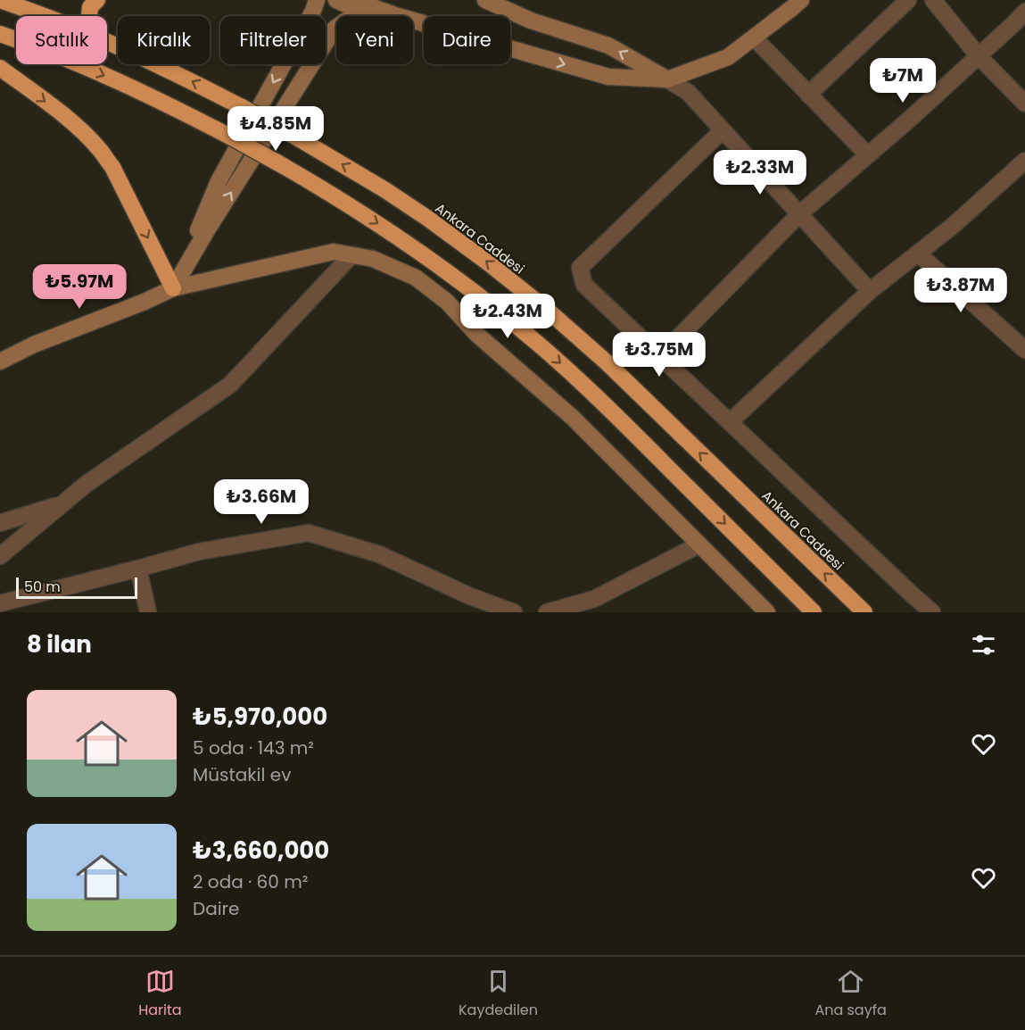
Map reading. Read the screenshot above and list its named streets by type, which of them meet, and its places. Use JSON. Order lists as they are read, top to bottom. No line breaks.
{"streets":{"highway":["Ankara Caddesi"]},"scale_bar":"50 m","page":{"chip":["Satılık","Kiralık","Filtreler","Yeni","Daire"],"price":["₺7M","₺4.85M","₺2.33M","₺5.97M","₺3.87M","₺2.43M","₺3.75M","₺3.66M"],"scale":"50 m","heading":"8 ilan","list":[{"name":"₺5,970,000","note":"5 oda · 143 m² · Müstakil ev"},{"name":"₺3,660,000","note":"2 oda · 60 m² · Daire"}],"tabs":["Harita","Kaydedilen","Ana sayfa"]}}
